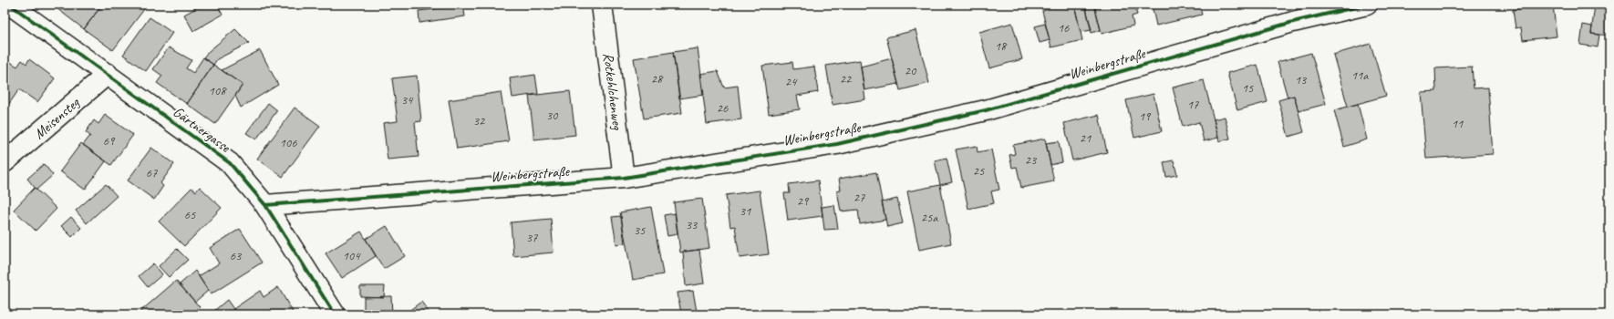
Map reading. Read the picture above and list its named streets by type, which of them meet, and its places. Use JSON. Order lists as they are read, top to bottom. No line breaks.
{"streets":{"street":["Weinbergstraße","Rotkehlchenweg","Meisensteg","Gärtnergasse"]},"crossings":[["Weinbergstraße","Rotkehlchenweg"],["Weinbergstraße","Gärtnergasse"],["Meisensteg","Gärtnergasse"]],"house_numbers":["16","18","20","11a","28","22","13","24","15","108","34","17","26","30","19","32","11","21","69","106","23","25","67","27","29","31","65","25a","33","35","37","63","104"]}
